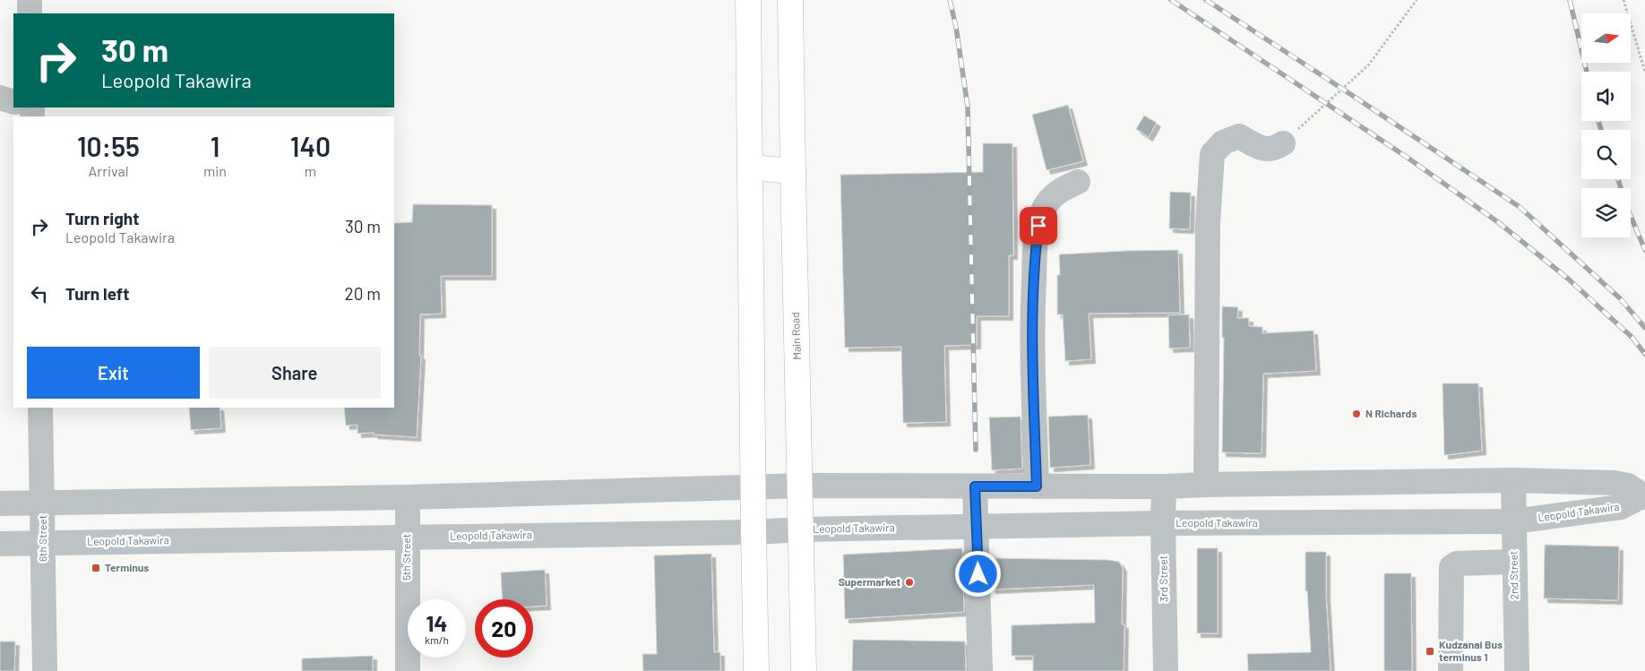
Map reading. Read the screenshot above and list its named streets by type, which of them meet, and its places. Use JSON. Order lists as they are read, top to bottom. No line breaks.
{"streets":{"main road":["Main Road"],"street":["Leopold Takawira","6th Street","5th Street","2nd Street","3rd Street"]},"crossings":[["Main Road","Leopold Takawira"],["Leopold Takawira","6th Street"],["Leopold Takawira","5th Street"],["Leopold Takawira","2nd Street"],["Leopold Takawira","3rd Street"]],"places":{"other":["N Richards","Supermarket"],"transit":["Terminus","Kudzanai Bus terminus 1"]},"north":"right","page":{"turn":["30 m","Leopold Takawira"],"eta":["10:55","Arrival","1","min","140","m"],"list":[{"name":"Turn right","note":"Leopold Takawira","value":"30 m"},{"name":"Turn left","value":"20 m"}],"buttons":["Exit","Share"],"speed":"14 km/h","limit":"20"}}
